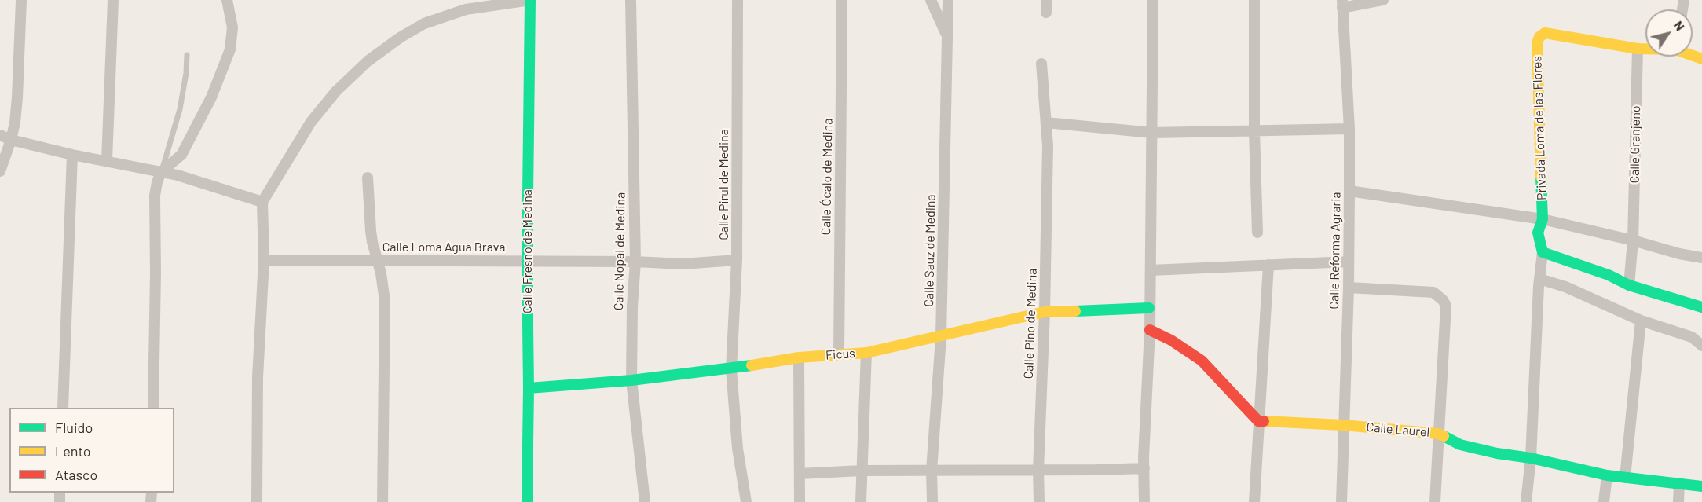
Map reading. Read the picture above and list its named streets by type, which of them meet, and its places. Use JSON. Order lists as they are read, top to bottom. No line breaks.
{"streets":{"street":["Privada Loma de las Flores","Calle Granjeno","Calle Ócalo de Medina","Calle Pirul de Medina","Calle Loma Agua Brava","Calle Sauz de Medina","Calle Reforma Agraria","Calle Fresno de Medina","Calle Nopal de Medina","Calle Pino de Medina","Ficus","Calle Laurel"]},"crossings":[["Privada Loma de las Flores","Calle Granjeno"],["Calle Ócalo de Medina","Ficus"],["Calle Pirul de Medina","Calle Loma Agua Brava"],["Calle Pirul de Medina","Ficus"],["Calle Loma Agua Brava","Calle Fresno de Medina"],["Calle Loma Agua Brava","Calle Nopal de Medina"],["Calle Sauz de Medina","Ficus"],["Calle Reforma Agraria","Calle Laurel"],["Calle Fresno de Medina","Ficus"],["Calle Nopal de Medina","Ficus"],["Calle Pino de Medina","Ficus"]],"legend":["Fluido","Lento","Atasco"],"north":"top right"}
